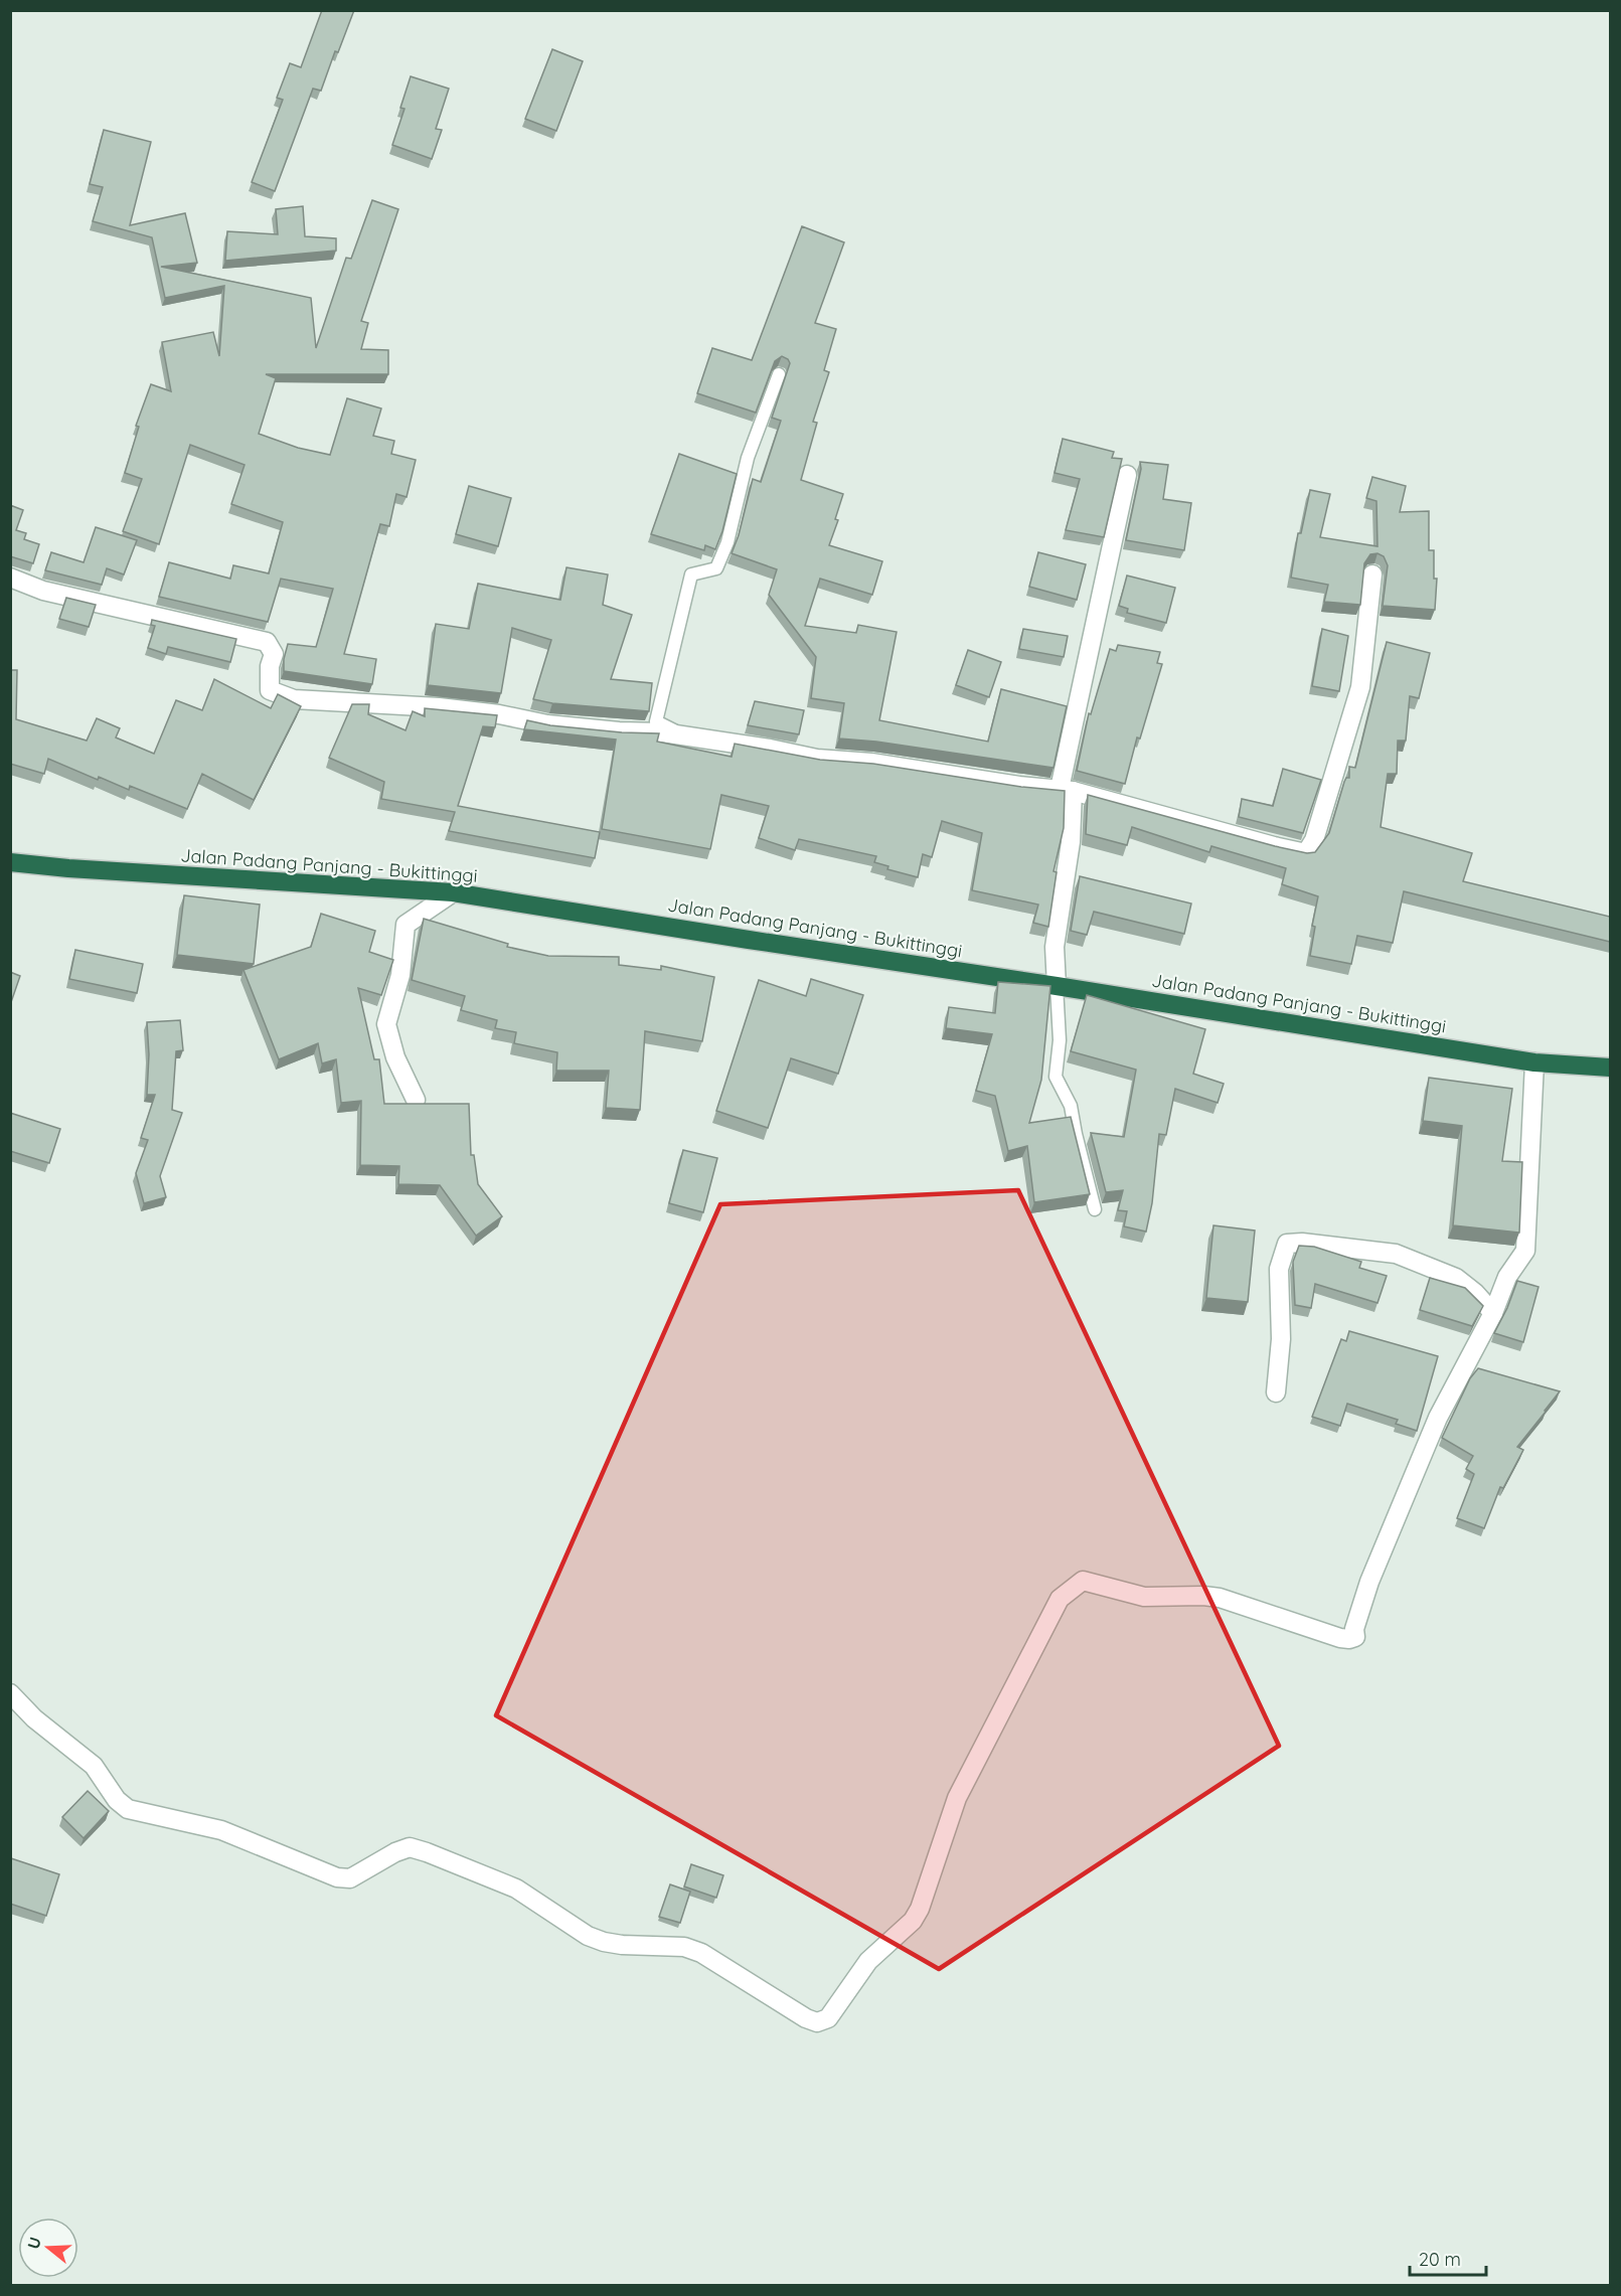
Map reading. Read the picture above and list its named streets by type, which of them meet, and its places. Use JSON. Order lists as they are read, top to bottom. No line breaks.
{"streets":{"highway":["Jalan Padang Panjang - Bukittinggi"]},"scale_bar":"20 m","north":"left"}
